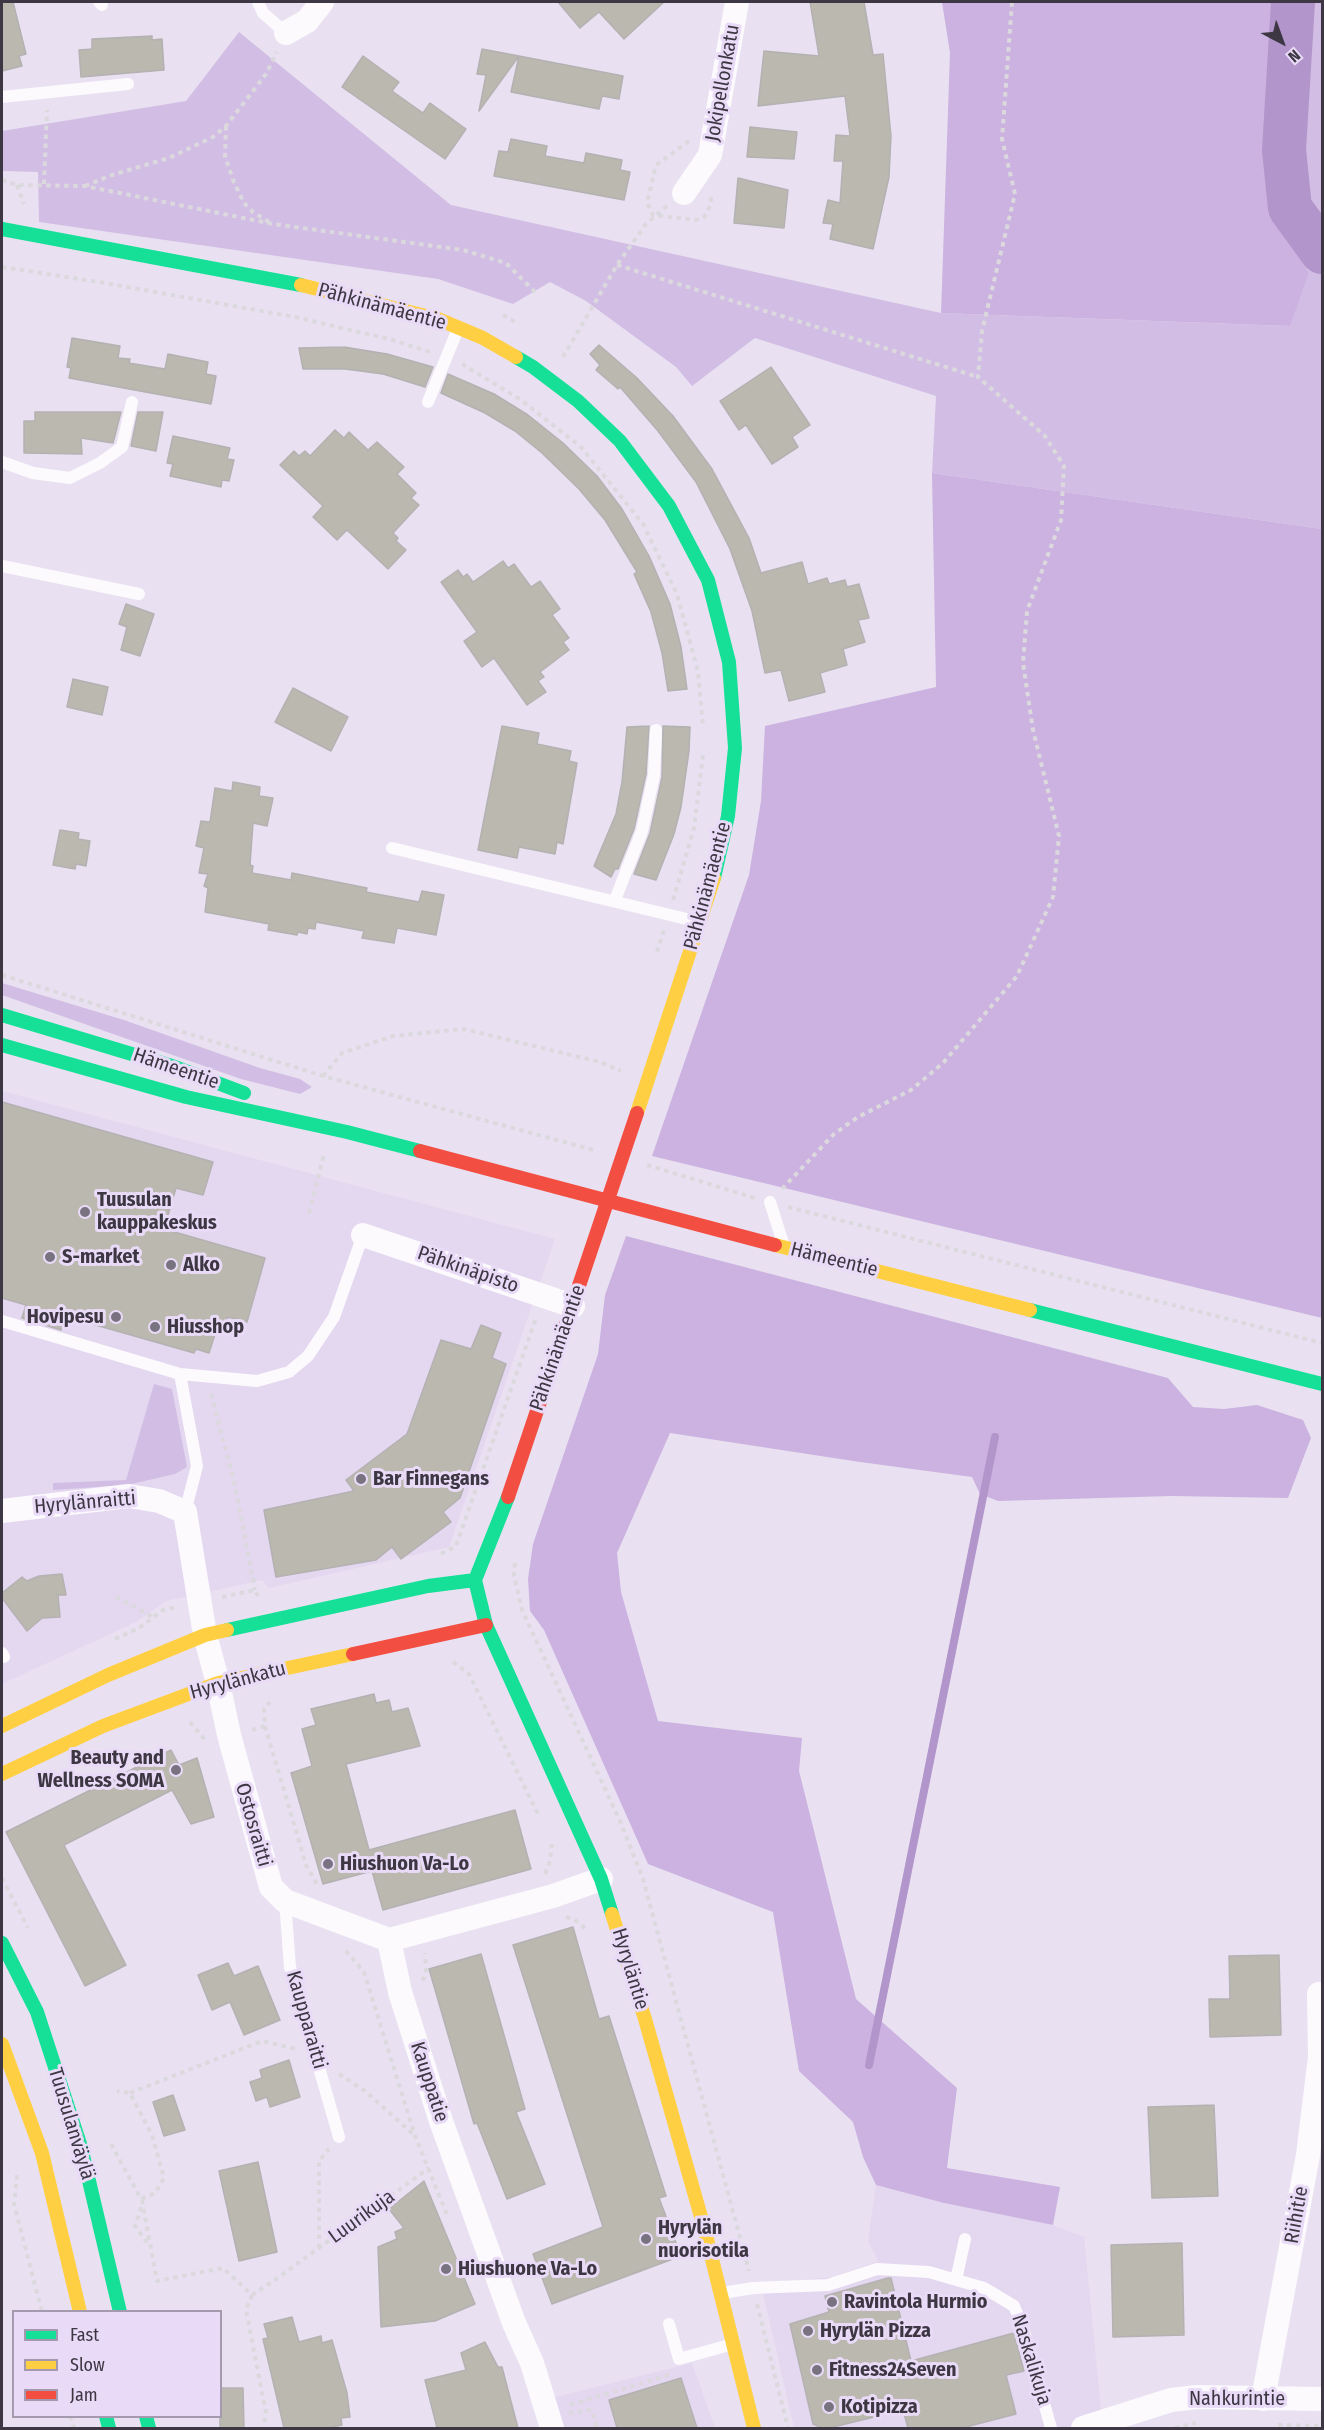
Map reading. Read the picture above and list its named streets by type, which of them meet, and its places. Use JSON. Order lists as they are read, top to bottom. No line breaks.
{"streets":{"street":["Jokipellonkatu","Pähkinämäentie","Hämeentie","Pähkinäpisto","Hyrylänraitti","Hyrylänkatu","Ostosraitti","Hyryläntie","Kauppatie","Tuusulanväylä","Riihitie","Nahkurintie"],"lane":["Kaupparaitti","Naskalikuja"],"path":["Luurikuja"]},"crossings":[["Pähkinämäentie","Pähkinäpisto"],["Pähkinämäentie","Hyryläntie"],["Hyrylänkatu","Ostosraitti"],["Hyrylänkatu","Hyryläntie"],["Ostosraitti","Kaupparaitti"],["Hyryläntie","Naskalikuja"],["Kauppatie","Luurikuja"],["Riihitie","Nahkurintie"]],"places":["Tuusulan kauppakeskus","S-market","Alko","Hovipesu","Hiusshop","Bar Finnegans","Beauty and Wellness SOMA","Hiushuon Va-Lo","Hyrylän nuorisotila","Hiushuone Va-Lo","Ravintola Hurmio","Hyrylän Pizza","Fitness24Seven","Kotipizza"],"legend":["Fast","Slow","Jam"],"north":"bottom right"}
